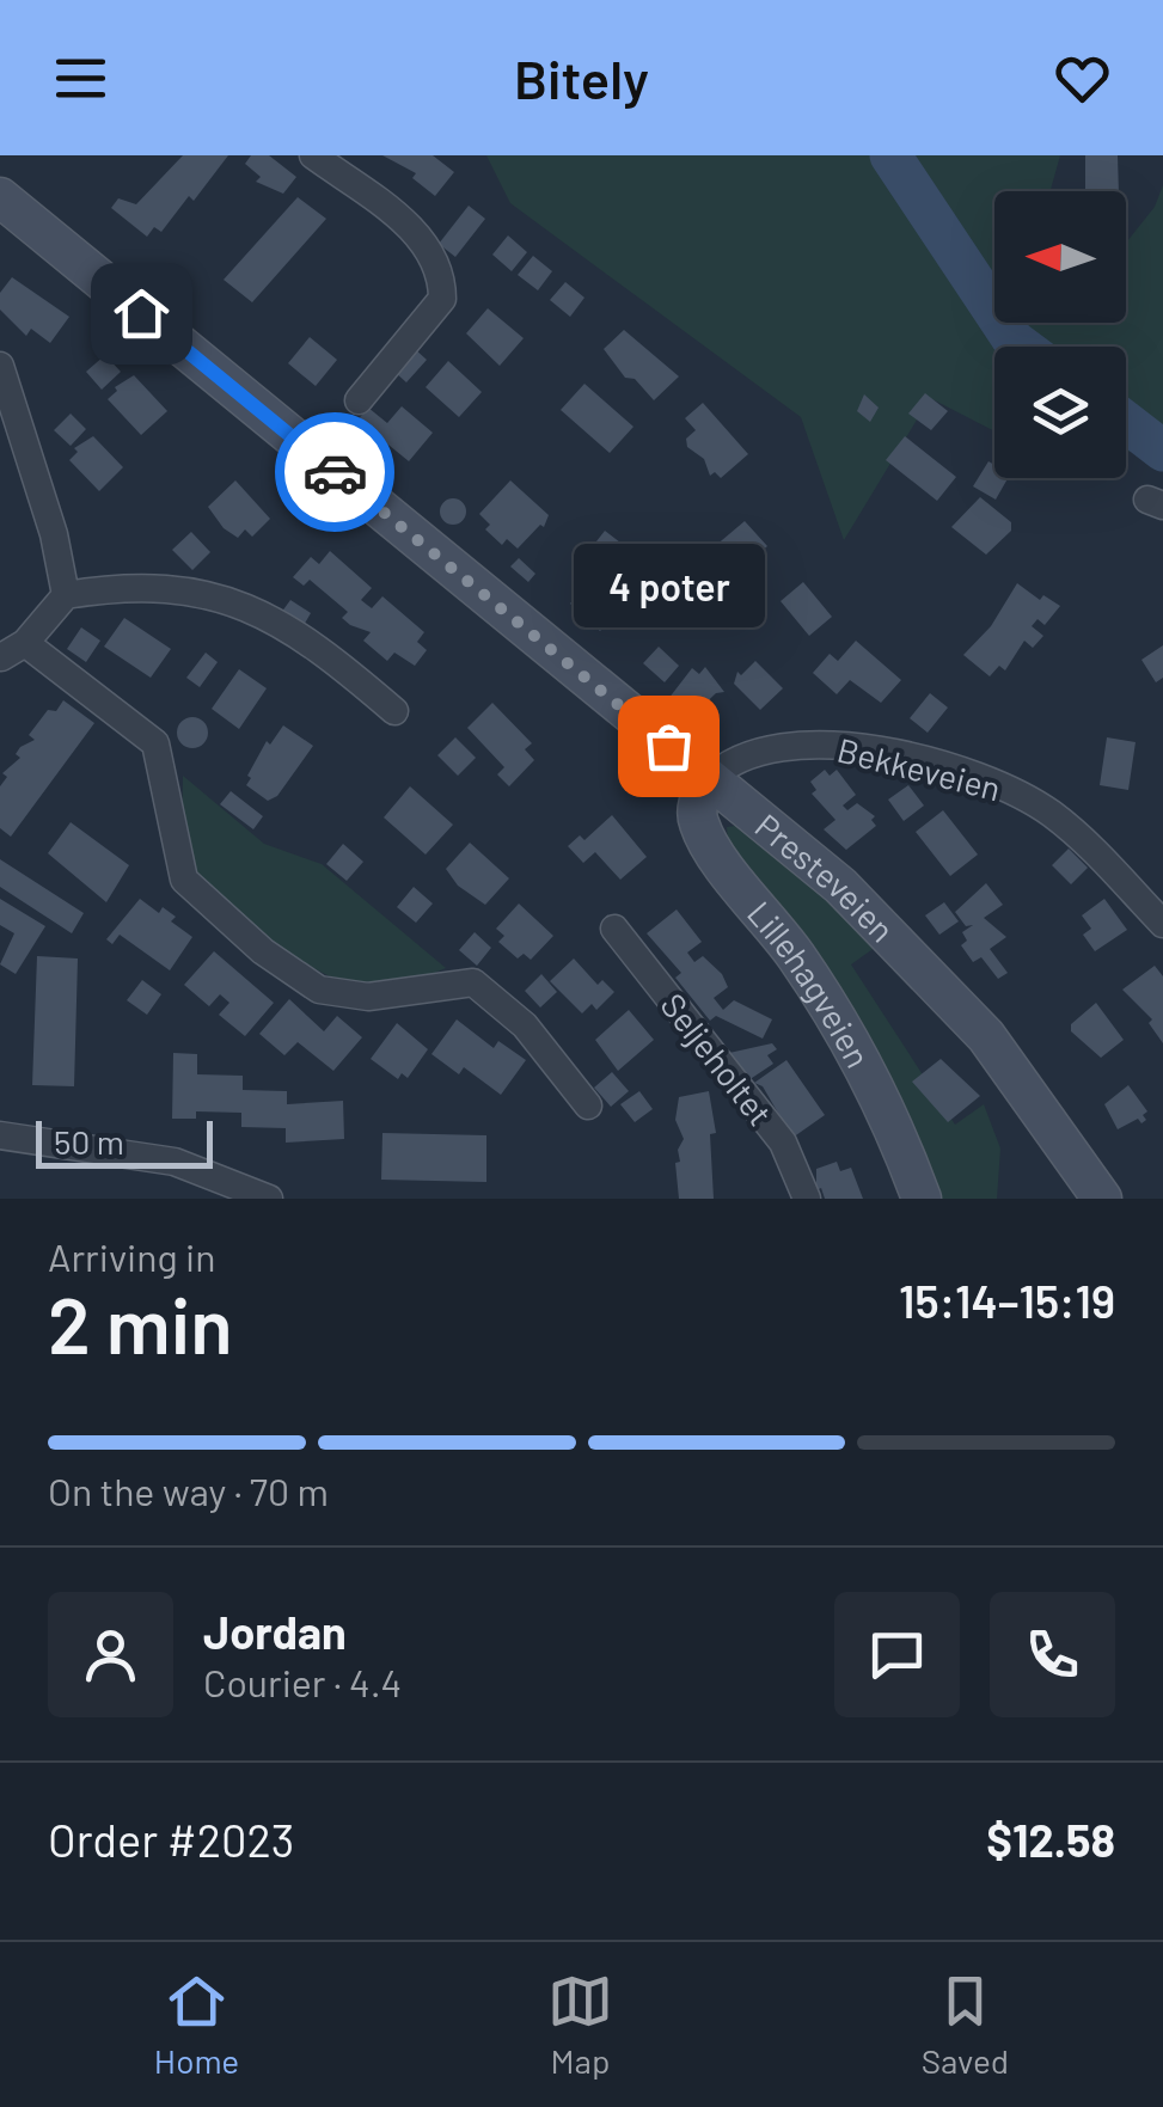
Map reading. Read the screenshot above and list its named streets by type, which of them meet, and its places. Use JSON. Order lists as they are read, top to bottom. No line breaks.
{"streets":{"main road":["Presteveien","Lillehagveien"],"street":["Bekkeveien","Seljeholtet"]},"crossings":[["Bekkeveien","Presteveien"],["Bekkeveien","Lillehagveien"],["Presteveien","Lillehagveien"]],"places":["4 poter"],"scale_bar":"50 m","north":"left","page":{"header":"Bitely","bubble":"4 poter","scale":"50 m","heading":["2 min","Arriving in","15:14–15:19"],"panel":["Jordan","Courier · 4.4","Order #2023","$12.58"],"bar":"On the way · 70 m","tabs":["Home","Map","Saved"]}}
